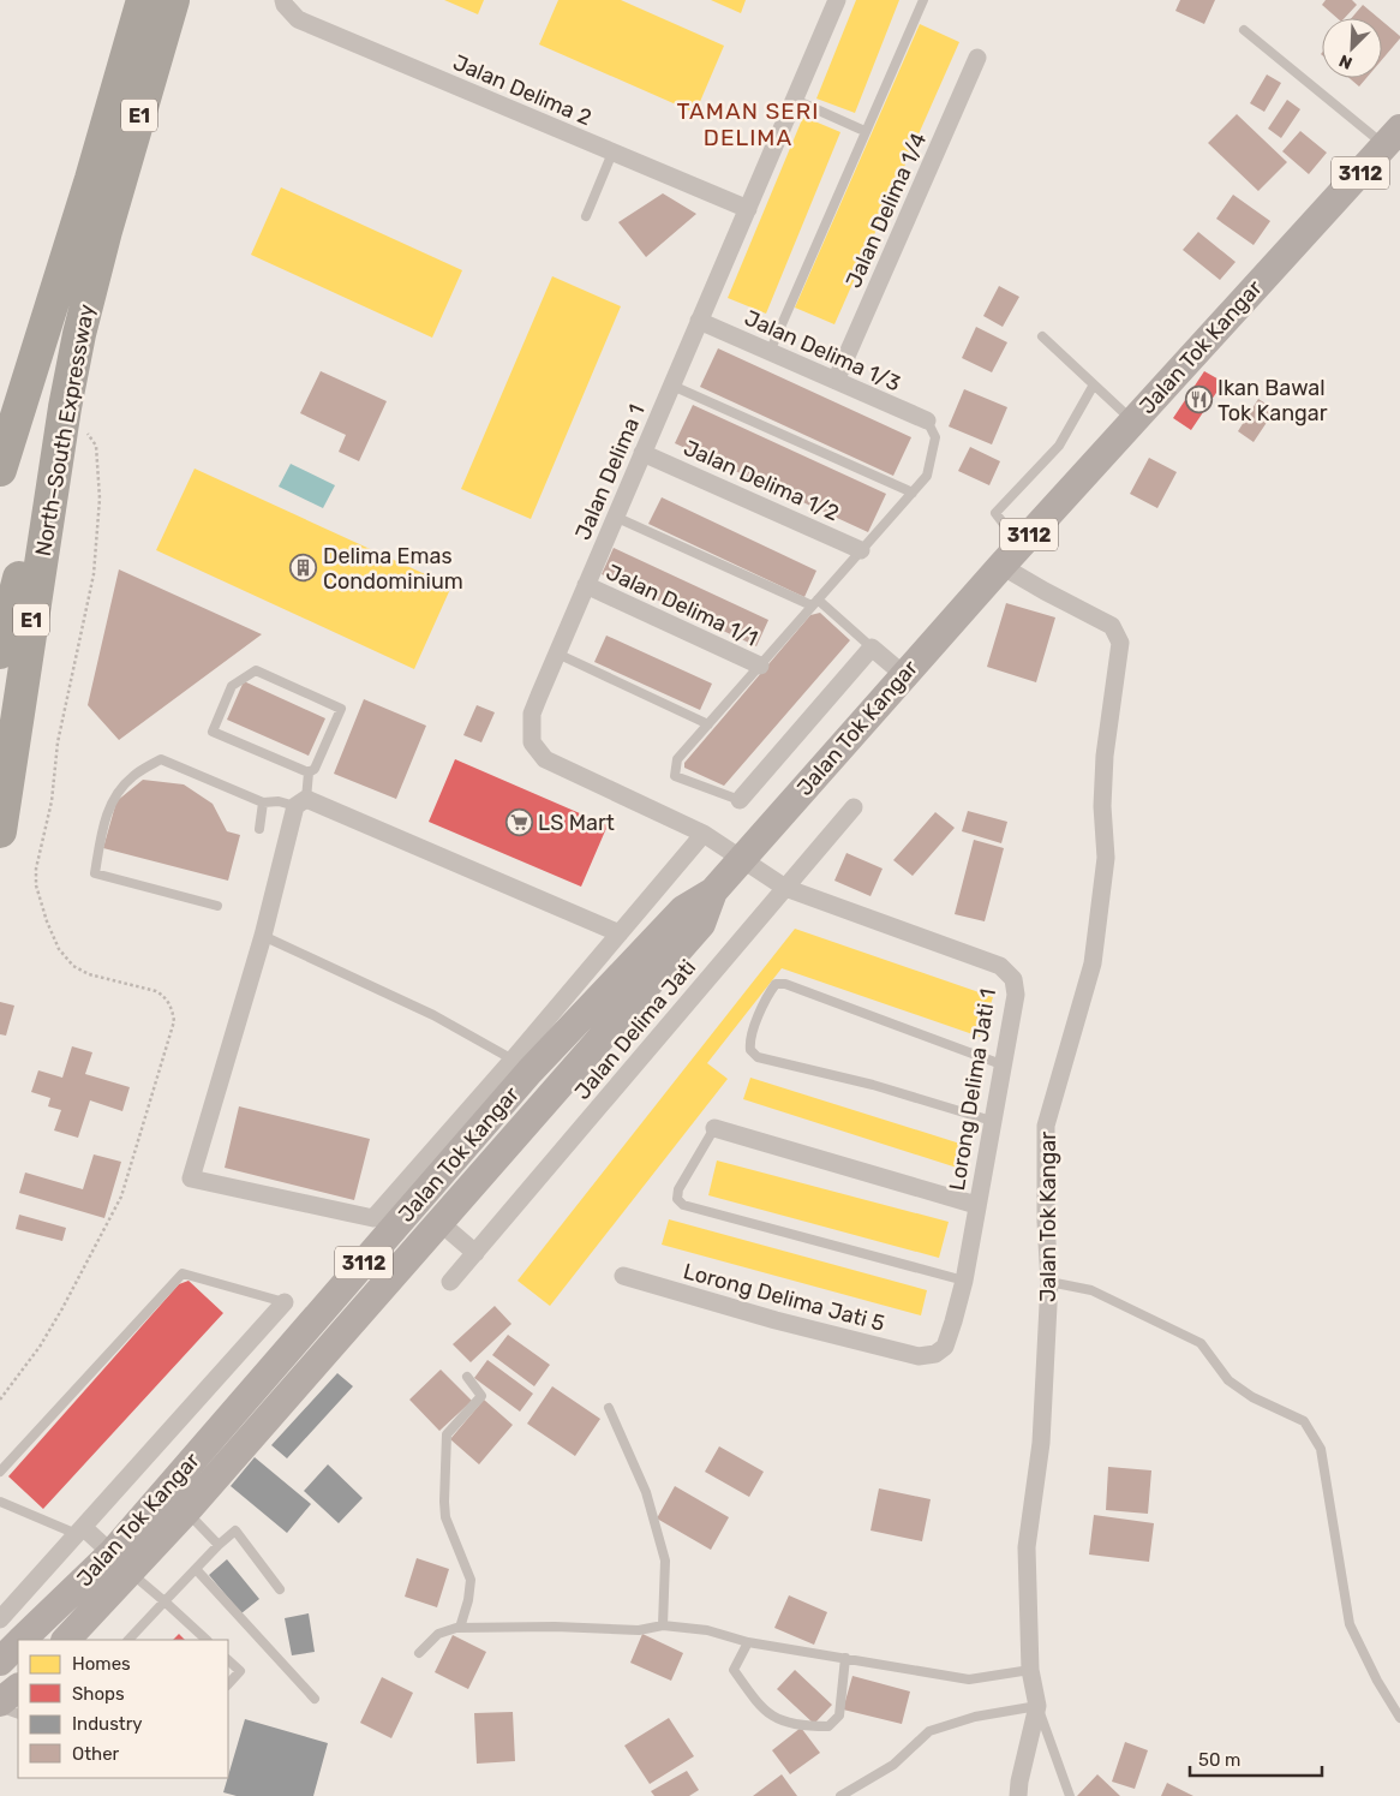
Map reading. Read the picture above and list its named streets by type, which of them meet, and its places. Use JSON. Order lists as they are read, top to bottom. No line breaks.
{"streets":{"highway":["E1","North–South Expressway"],"main road":["3112","Jalan Tok Kangar"],"street":["Jalan Delima 2","Jalan Delima 1/4","Jalan Delima 1/3","Jalan Delima 1","Jalan Delima 1/2","Jalan Delima 1/1","Jalan Delima Jati","Lorong Delima Jati 1","Lorong Delima Jati 5"]},"crossings":[["Jalan Delima 2","Jalan Delima 1"],["Jalan Delima 1/4","Jalan Delima 1/3"],["Jalan Tok Kangar","Jalan Delima 1"],["Jalan Tok Kangar","Lorong Delima Jati 1"],["Jalan Delima 1/3","Jalan Delima 1"],["Jalan Delima 1","Jalan Delima 1/2"],["Jalan Delima 1","Jalan Delima 1/1"],["Jalan Delima 1","Lorong Delima Jati 1"],["Jalan Delima Jati","Lorong Delima Jati 1"],["Lorong Delima Jati 1","Lorong Delima Jati 5"]],"districts":["TAMAN SERI DELIMA"],"places":{"restaurant":["Ikan Bawal Tok Kangar"],"building":["Delima Emas Condominium"],"supermarket":["LS Mart"]},"legend":["Homes","Shops","Industry","Other"],"scale_bar":"50 m","north":"bottom left"}
